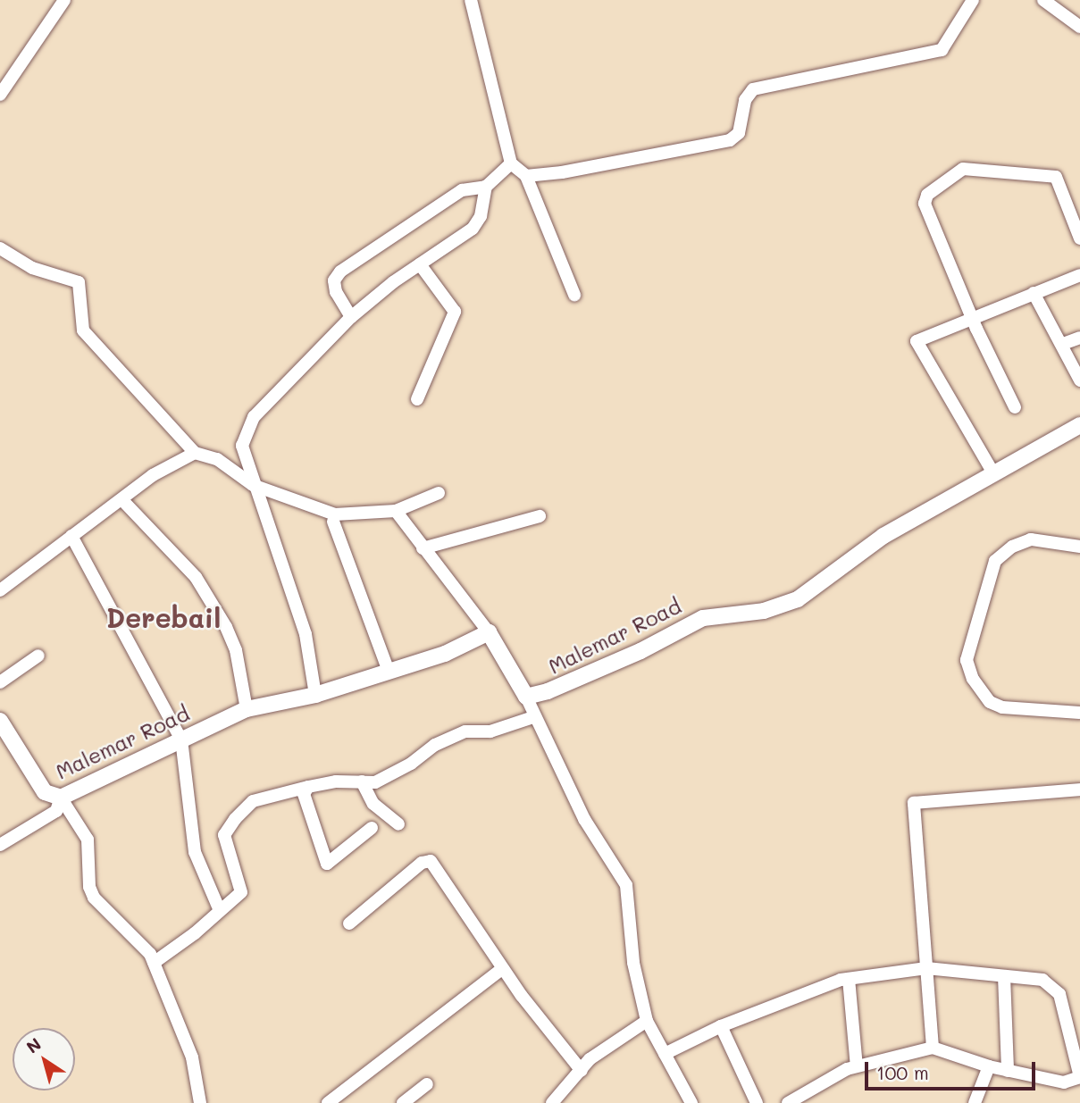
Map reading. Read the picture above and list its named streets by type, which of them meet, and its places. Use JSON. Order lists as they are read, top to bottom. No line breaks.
{"streets":{"street":["Malemar Road"]},"districts":["Derebail"],"scale_bar":"100 m","north":"top left"}
